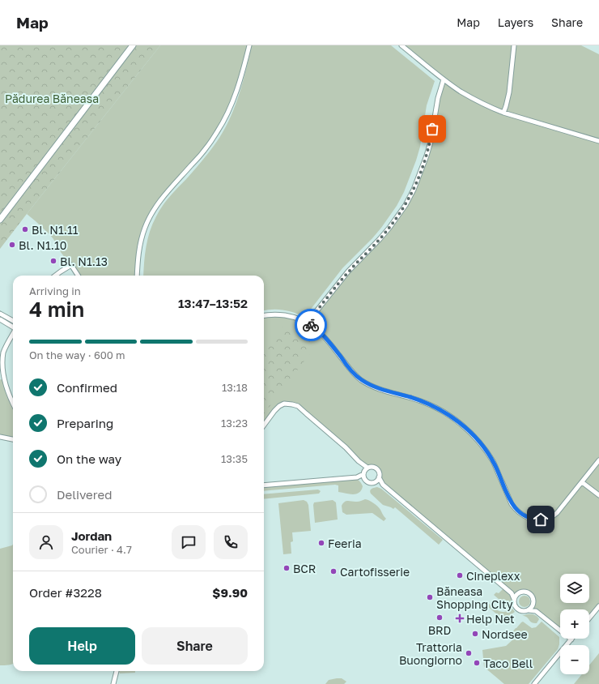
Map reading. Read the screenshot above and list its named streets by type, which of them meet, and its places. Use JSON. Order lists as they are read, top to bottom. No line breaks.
{"parks":["Pădurea Băneasa"],"places":{"other":["Bl. N1.11","Bl. N1.10","Bl. N1.13","Feeria","BCR","Cartofisserie","Cineplexx","Băneasa Shopping City","BRD","Nordsee","Trattoria Buongiorno","Taco Bell"],"health":["Help Net"]},"page":{"header":"Map","nav":["Map","Layers","Share"],"heading":["4 min","Arriving in","13:47–13:52"],"panel":["Jordan","Courier · 4.7","Order #3228","$9.90"],"bar":"On the way · 600 m","list":[["Confirmed","13:18"],["Preparing","13:23"],["On the way","13:35"],"Delivered"],"map_buttons":["+","−"],"buttons":["Help","Share"]}}
